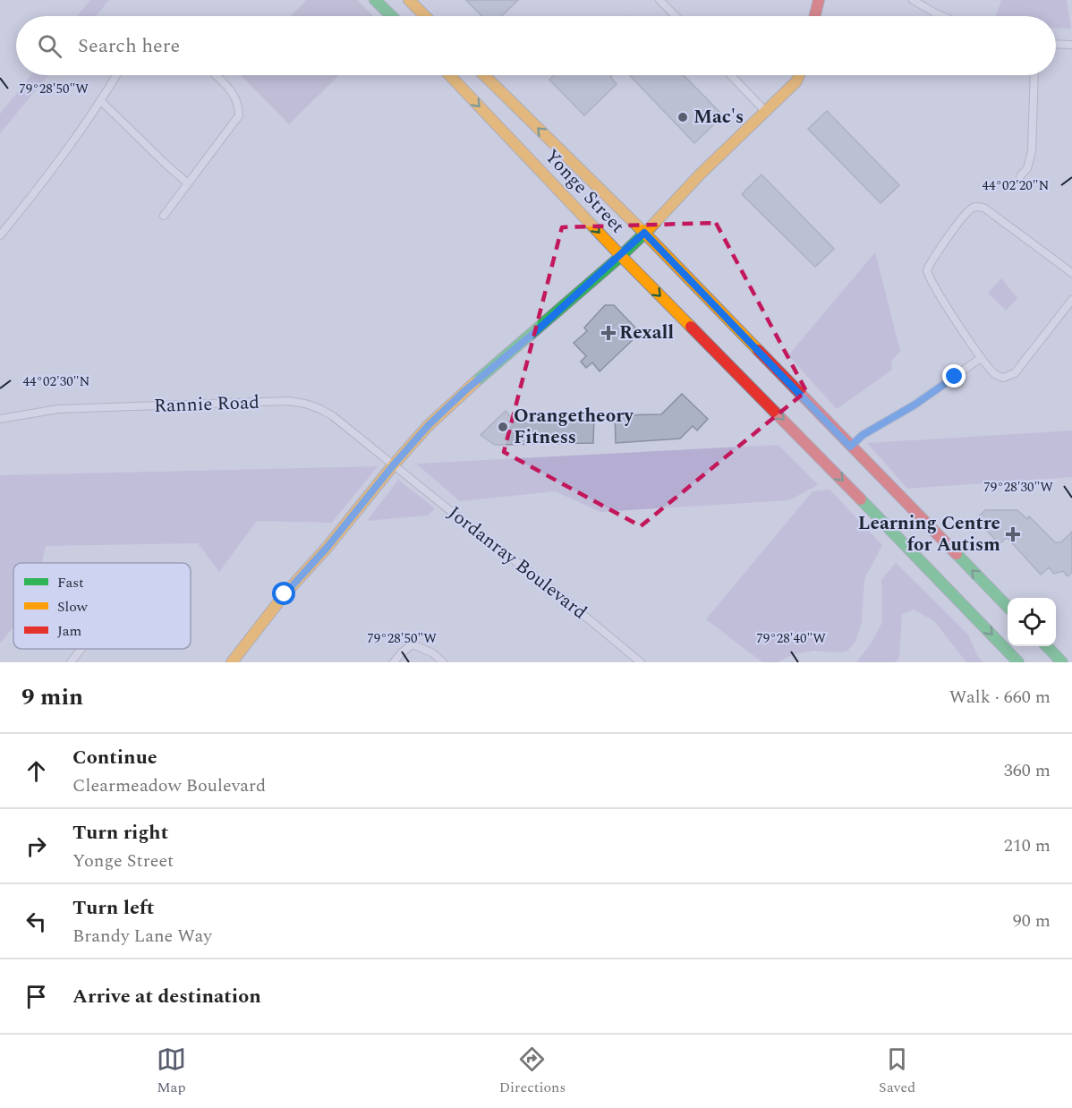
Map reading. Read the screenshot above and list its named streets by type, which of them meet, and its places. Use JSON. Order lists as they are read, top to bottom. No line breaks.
{"streets":{"main road":["Yonge Street"],"street":["Rannie Road","Jordanray Boulevard"]},"crossings":[["Rannie Road","Jordanray Boulevard"]],"places":{"other":["Mac's","Orangetheory Fitness"],"health":["Rexall","Learning Centre for Autism"]},"legend":["Fast","Slow","Jam"],"page":{"search":"Search here","heading":["9 min","Walk · 660 m"],"list":[["Continue","Clearmeadow Boulevard","360 m"],["Turn right","Yonge Street","210 m"],["Turn left","Brandy Lane Way","90 m"],"Arrive at destination"],"nav":["Map","Directions","Saved"]},"coordinates":["79°28'50\"W","44°02'20\"N","44°02'30\"N","79°28'30\"W","79°28'40\"W"]}
